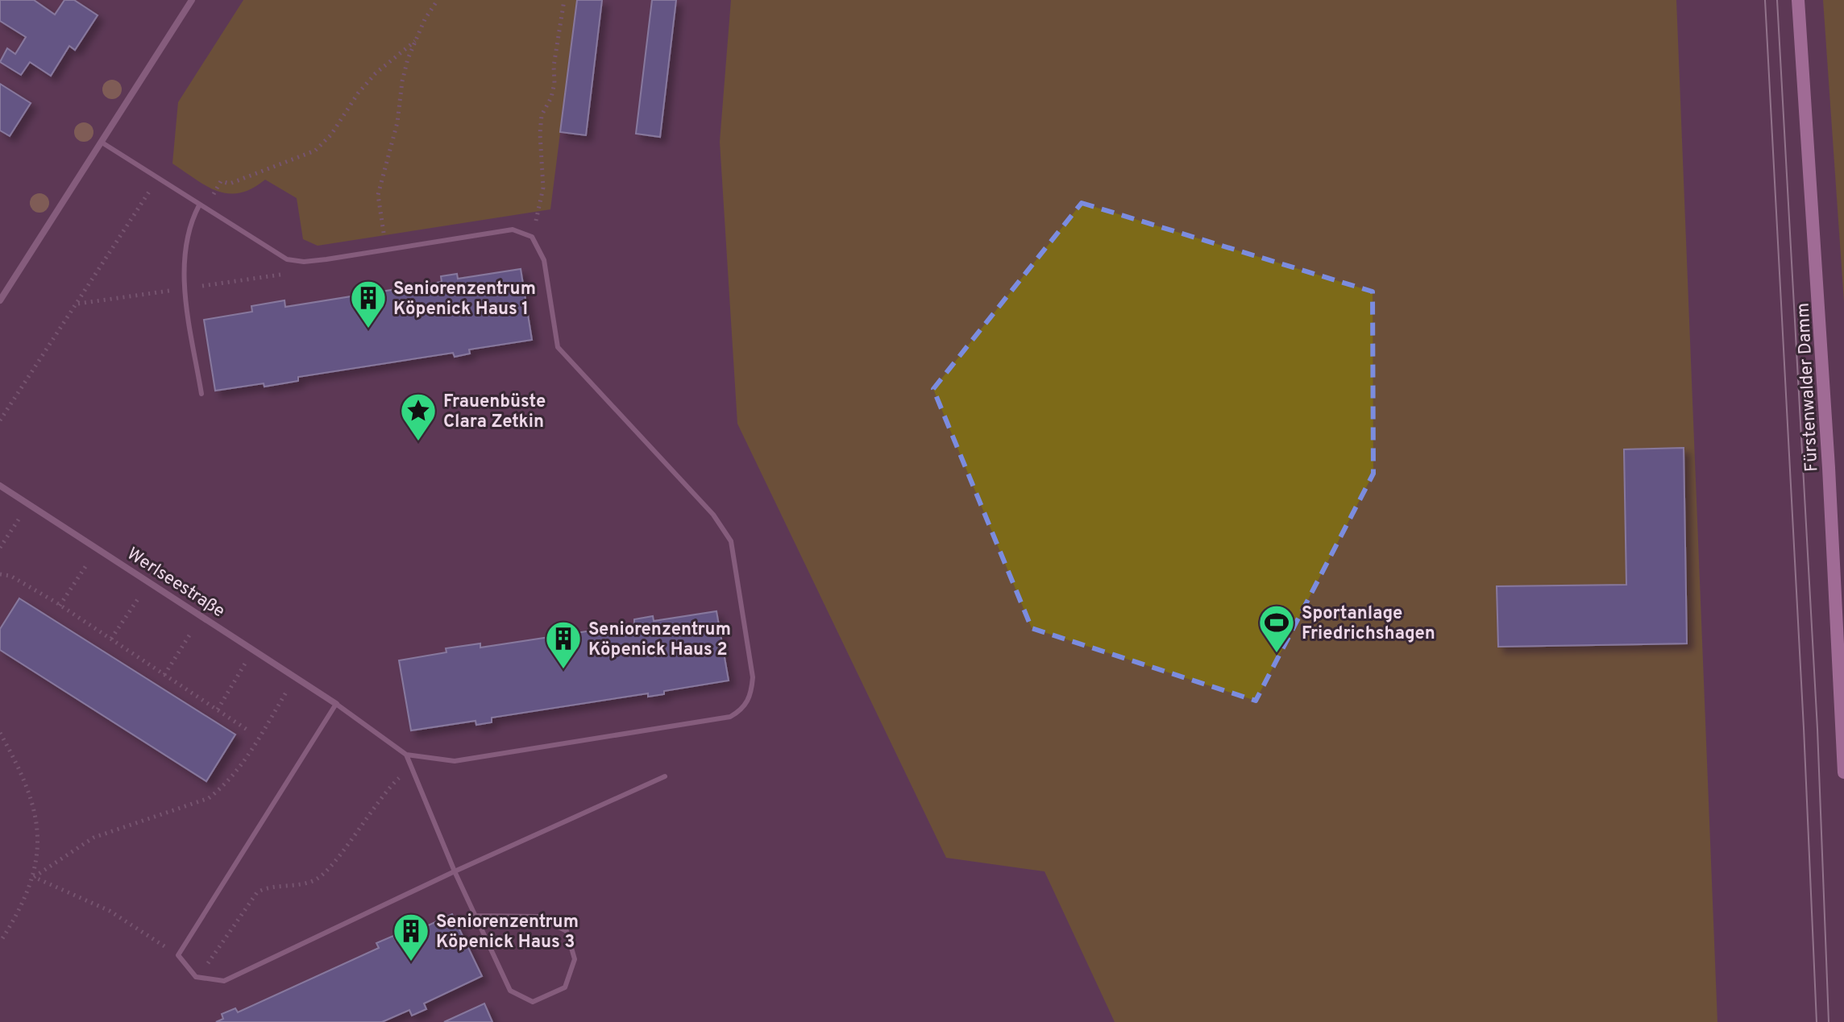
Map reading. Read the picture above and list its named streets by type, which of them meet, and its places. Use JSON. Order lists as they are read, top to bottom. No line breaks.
{"streets":{"main road":["Fürstenwalder Damm"],"street":["Werlseestraße"]},"places":{"building":["Seniorenzentrum Köpenick Haus 1","Seniorenzentrum Köpenick Haus 2","Seniorenzentrum Köpenick Haus 3"],"place":["Frauenbüste Clara Zetkin"],"sports":["Sportanlage Friedrichshagen"]}}
